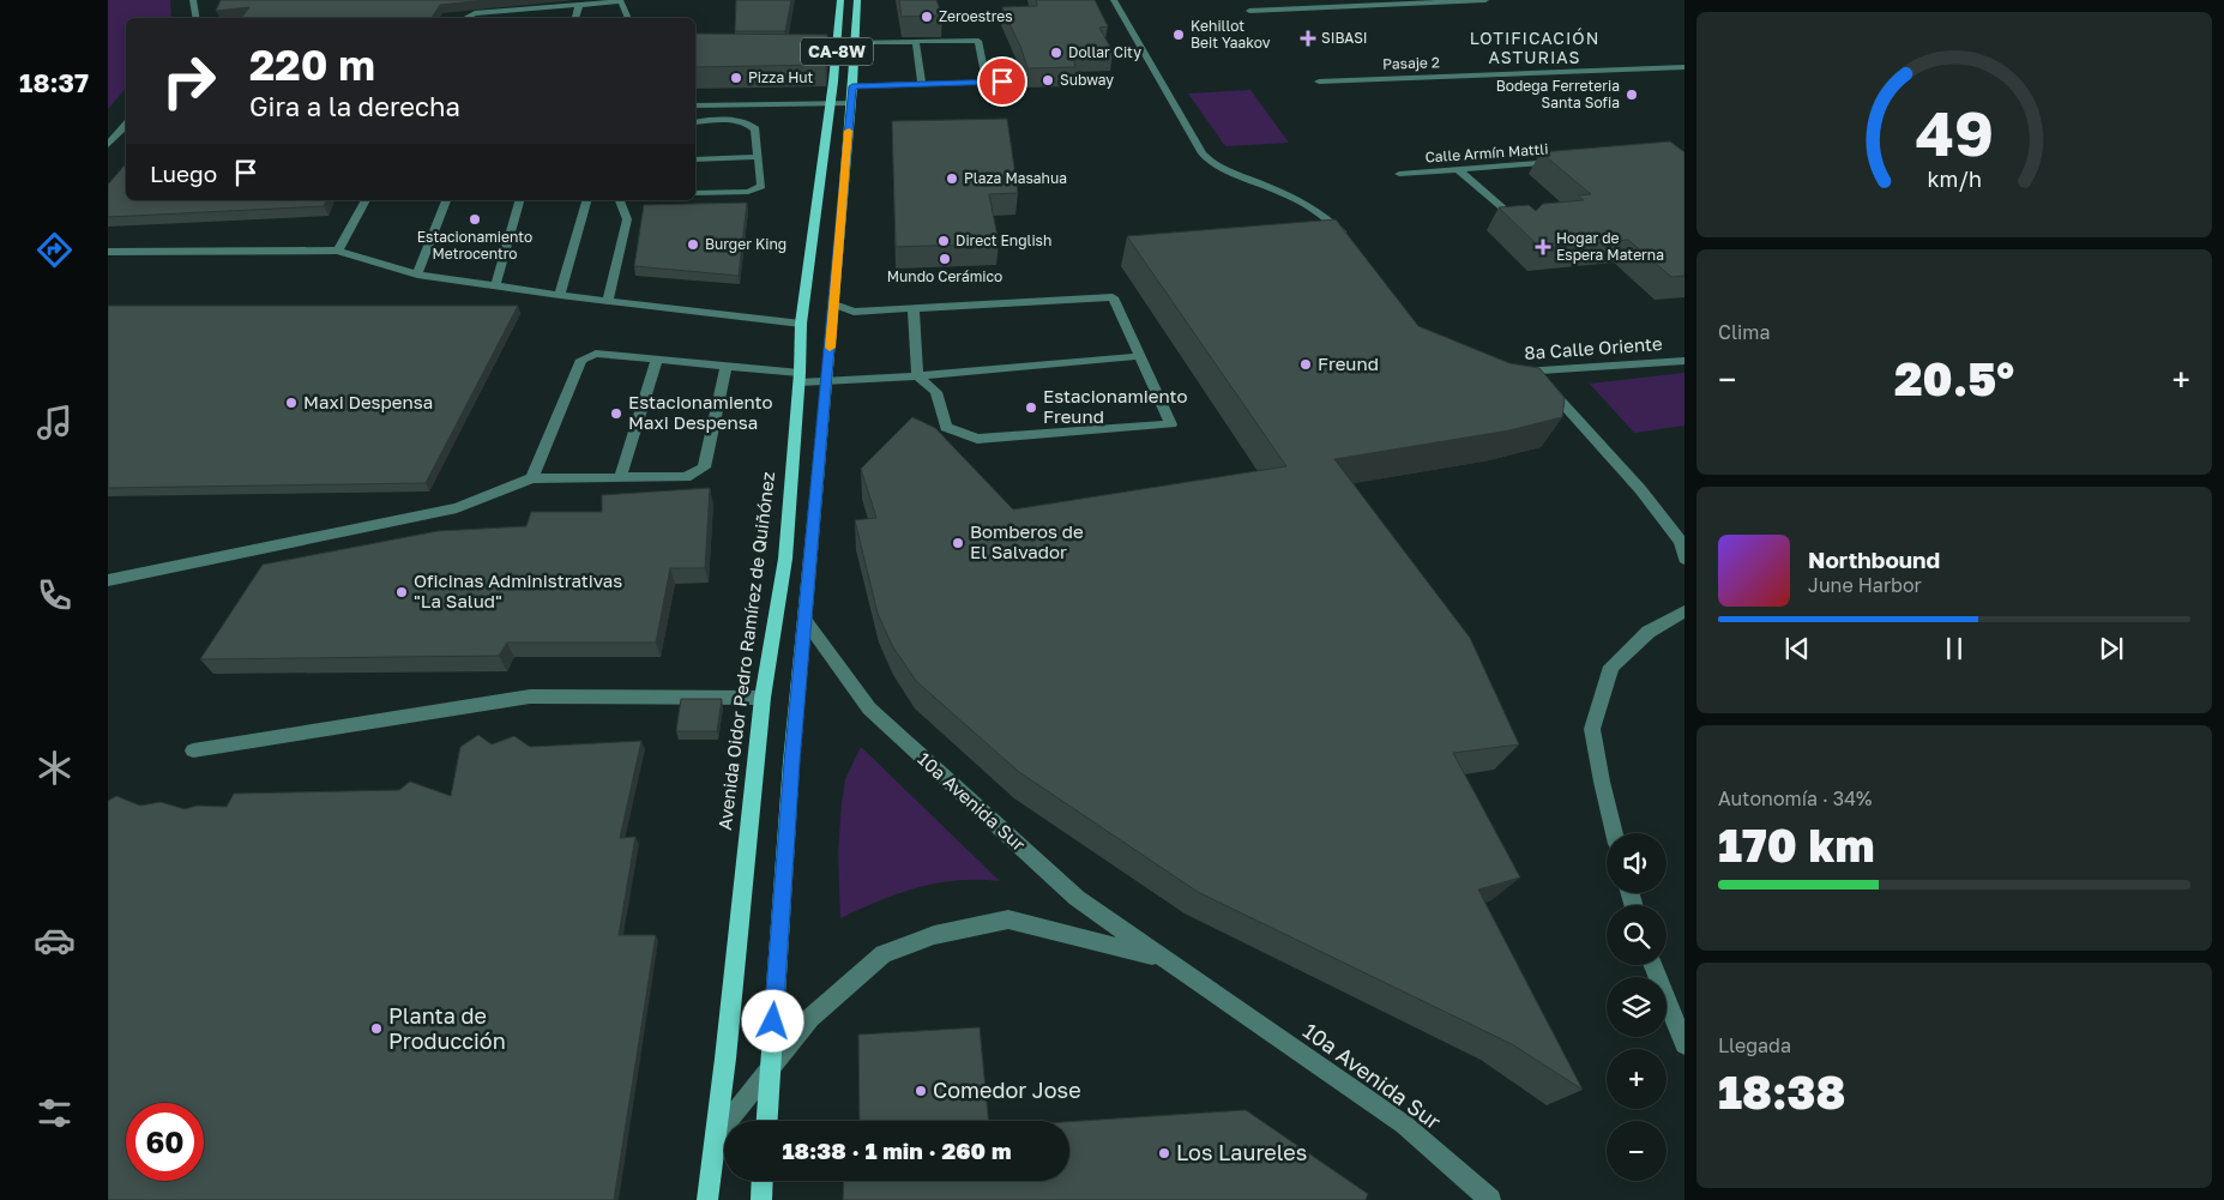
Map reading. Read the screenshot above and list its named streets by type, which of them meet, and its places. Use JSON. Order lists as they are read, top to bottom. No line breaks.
{"streets":{"main road":["CA-8W","Avenida Oidor Pedro Ramírez de Quiñónez"],"street":["Pasaje 2","Calle Armín Mattli","8a Calle Oriente","10a Avenida Sur"]},"crossings":[["CA-8W","10a Avenida Sur"],["Avenida Oidor Pedro Ramírez de Quiñónez","10a Avenida Sur"]],"districts":["LOTIFICACIÓN ASTURIAS"],"places":{"other":["Zeroestres","Kehillot Beit Yaakov","Dollar City","Pizza Hut","Subway","Bodega Ferreteria Santa Sofia","Plaza Masahua","Estacionamiento Metrocentro","Direct English","Burger King","Mundo Cerámico","Freund","Maxi Despensa","Estacionamiento Freund","Estacionamiento Maxi Despensa","Bomberos de El Salvador","Oficinas Administrativas \"La Salud\"","Planta de Producción","Comedor Jose","Los Laureles"],"health":["SIBASI","Hogar de Espera Materna"]},"page":{"tabs":"18:37","turn":["220 m","Gira a la derecha"],"then":"Luego","tile":["Clima",["Autonomía · 34%","170 km"],["Llegada","18:38"]],"heat":["−","20.5°","+"],"song":["Northbound","June Harbor"],"map_buttons":["+","−"],"limit":"60","trip":"18:38 · 1 min · 260 m","gauge":["49","km/h"]}}
